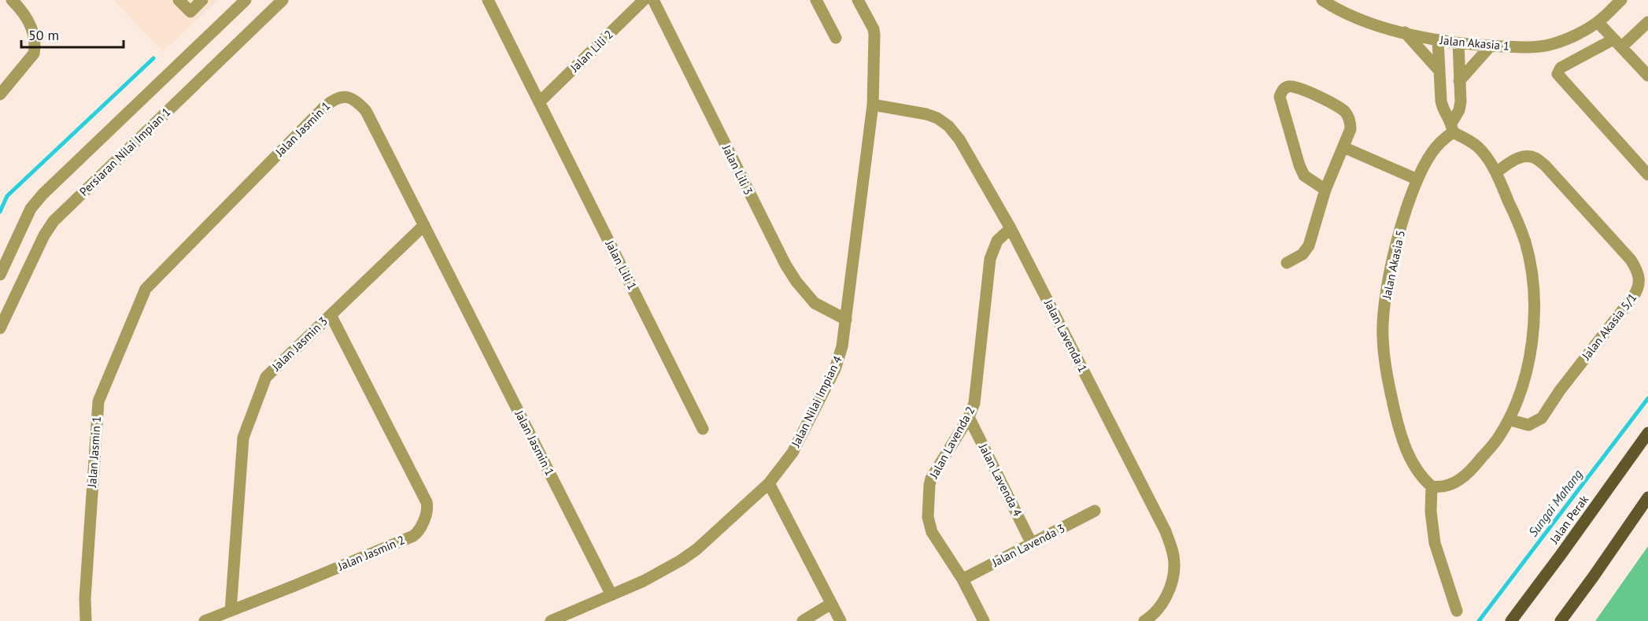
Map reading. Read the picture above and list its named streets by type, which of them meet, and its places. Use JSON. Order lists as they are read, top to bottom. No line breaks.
{"streets":{"main road":["Jalan Perak"],"street":["Jalan Akasia 1","Jalan Lili 2","Jalan Jasmin 1","Persiaran Nilai Impian 1","Jalan Lili 3","Jalan Akasia 5","Jalan Lili 1","Jalan Akasia 5/1","Jalan Lavenda 1","Jalan Jasmin 3","Jalan Nilai Impian 4","Jalan Lavenda 2","Jalan Lavenda 4","Jalan Lavenda 3","Jalan Jasmin 2"]},"crossings":[["Jalan Lili 2","Jalan Lili 1"],["Jalan Jasmin 1","Jalan Jasmin 3"],["Jalan Jasmin 1","Jalan Nilai Impian 4"],["Jalan Lili 3","Jalan Nilai Impian 4"],["Jalan Lavenda 1","Jalan Nilai Impian 4"],["Jalan Lavenda 1","Jalan Lavenda 2"],["Jalan Jasmin 3","Jalan Jasmin 2"],["Jalan Lavenda 2","Jalan Lavenda 4"],["Jalan Lavenda 2","Jalan Lavenda 3"],["Jalan Lavenda 4","Jalan Lavenda 3"]],"water":["Sungai Mahang"],"scale_bar":"50 m"}
